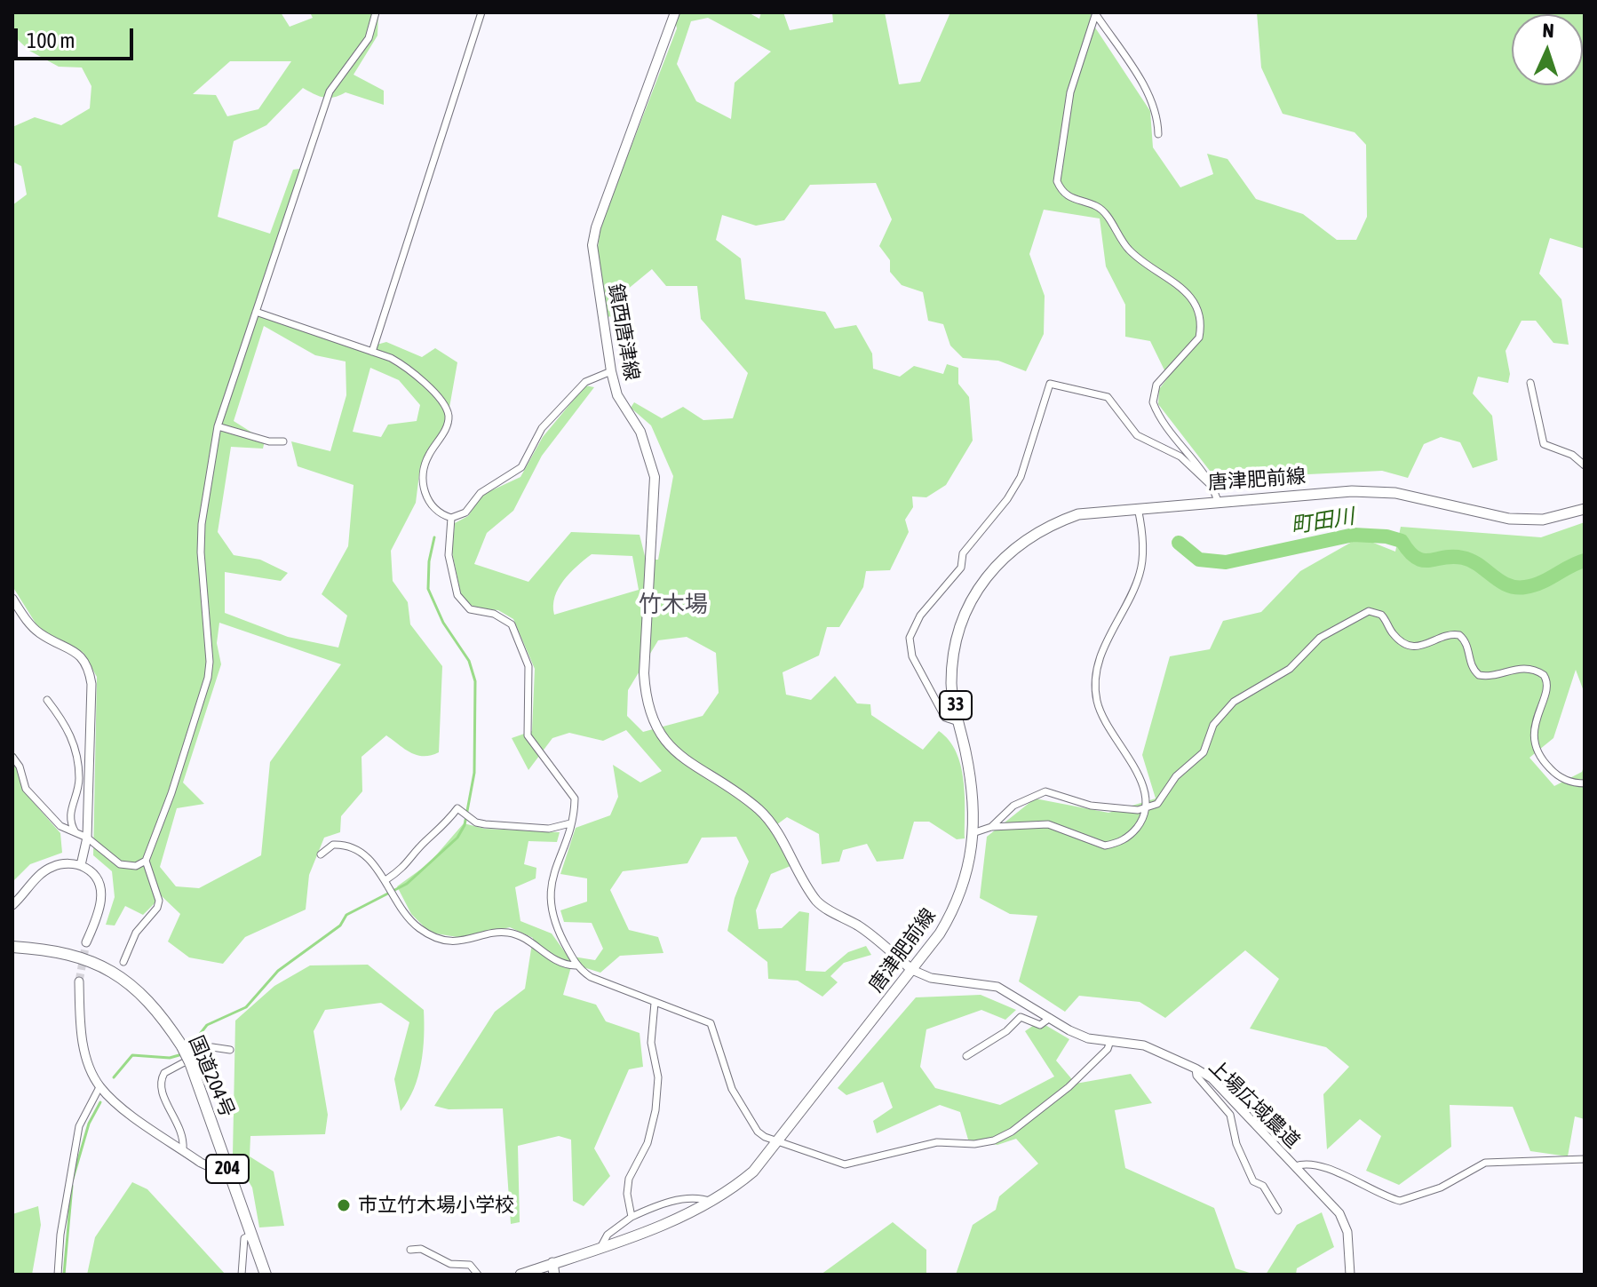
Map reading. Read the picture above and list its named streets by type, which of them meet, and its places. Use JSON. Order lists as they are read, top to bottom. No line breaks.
{"streets":{"highway":["国道204号","204"],"main road":["鎮西唐津線","唐津肥前線","33"],"street":["上場広域農道"]},"crossings":[["鎮西唐津線","唐津肥前線"],["鎮西唐津線","上場広域農道"],["唐津肥前線","上場広域農道"]],"districts":["竹木場"],"water":["町田川"],"places":["市立竹木場小学校"],"scale_bar":"100 m","north":"top"}
